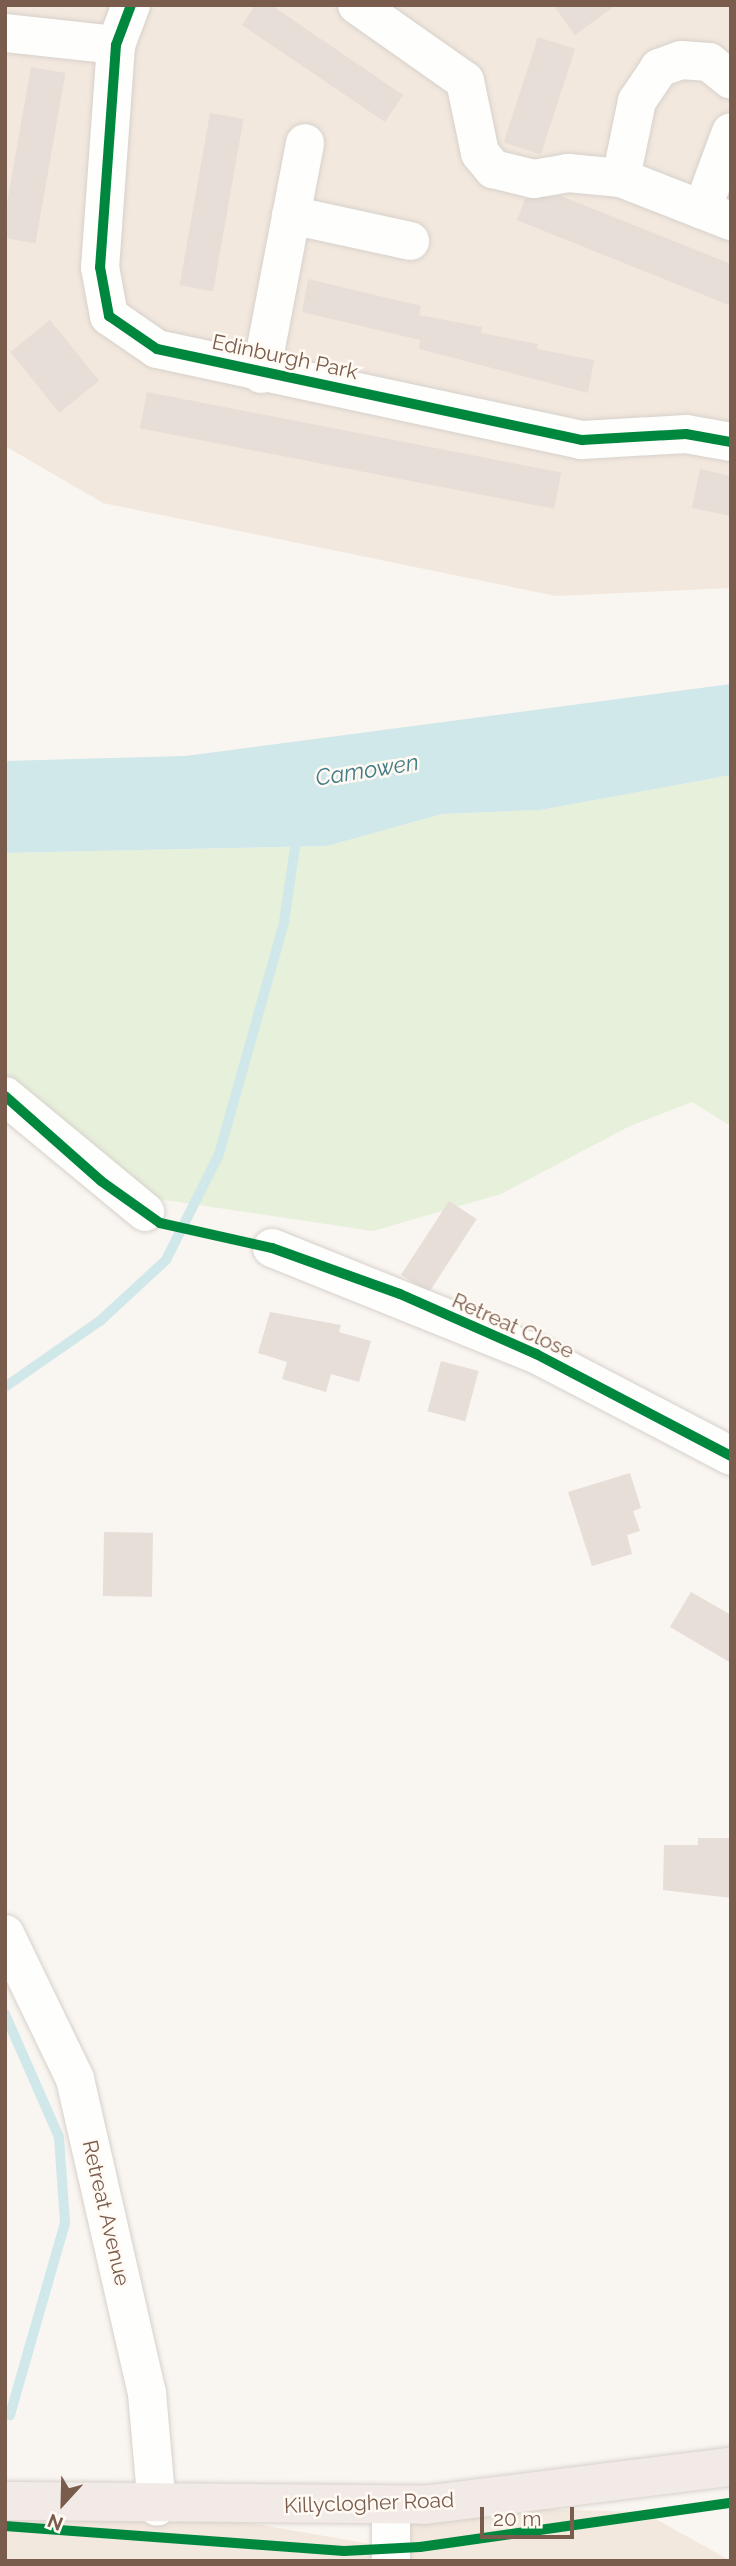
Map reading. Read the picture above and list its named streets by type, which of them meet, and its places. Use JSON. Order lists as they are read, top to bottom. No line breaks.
{"streets":{"highway":["Killyclogher Road"],"street":["Edinburgh Park","Retreat Close","Retreat Avenue"]},"crossings":[["Retreat Avenue","Killyclogher Road"]],"water":["Camowen"],"scale_bar":"20 m","north":"bottom"}
